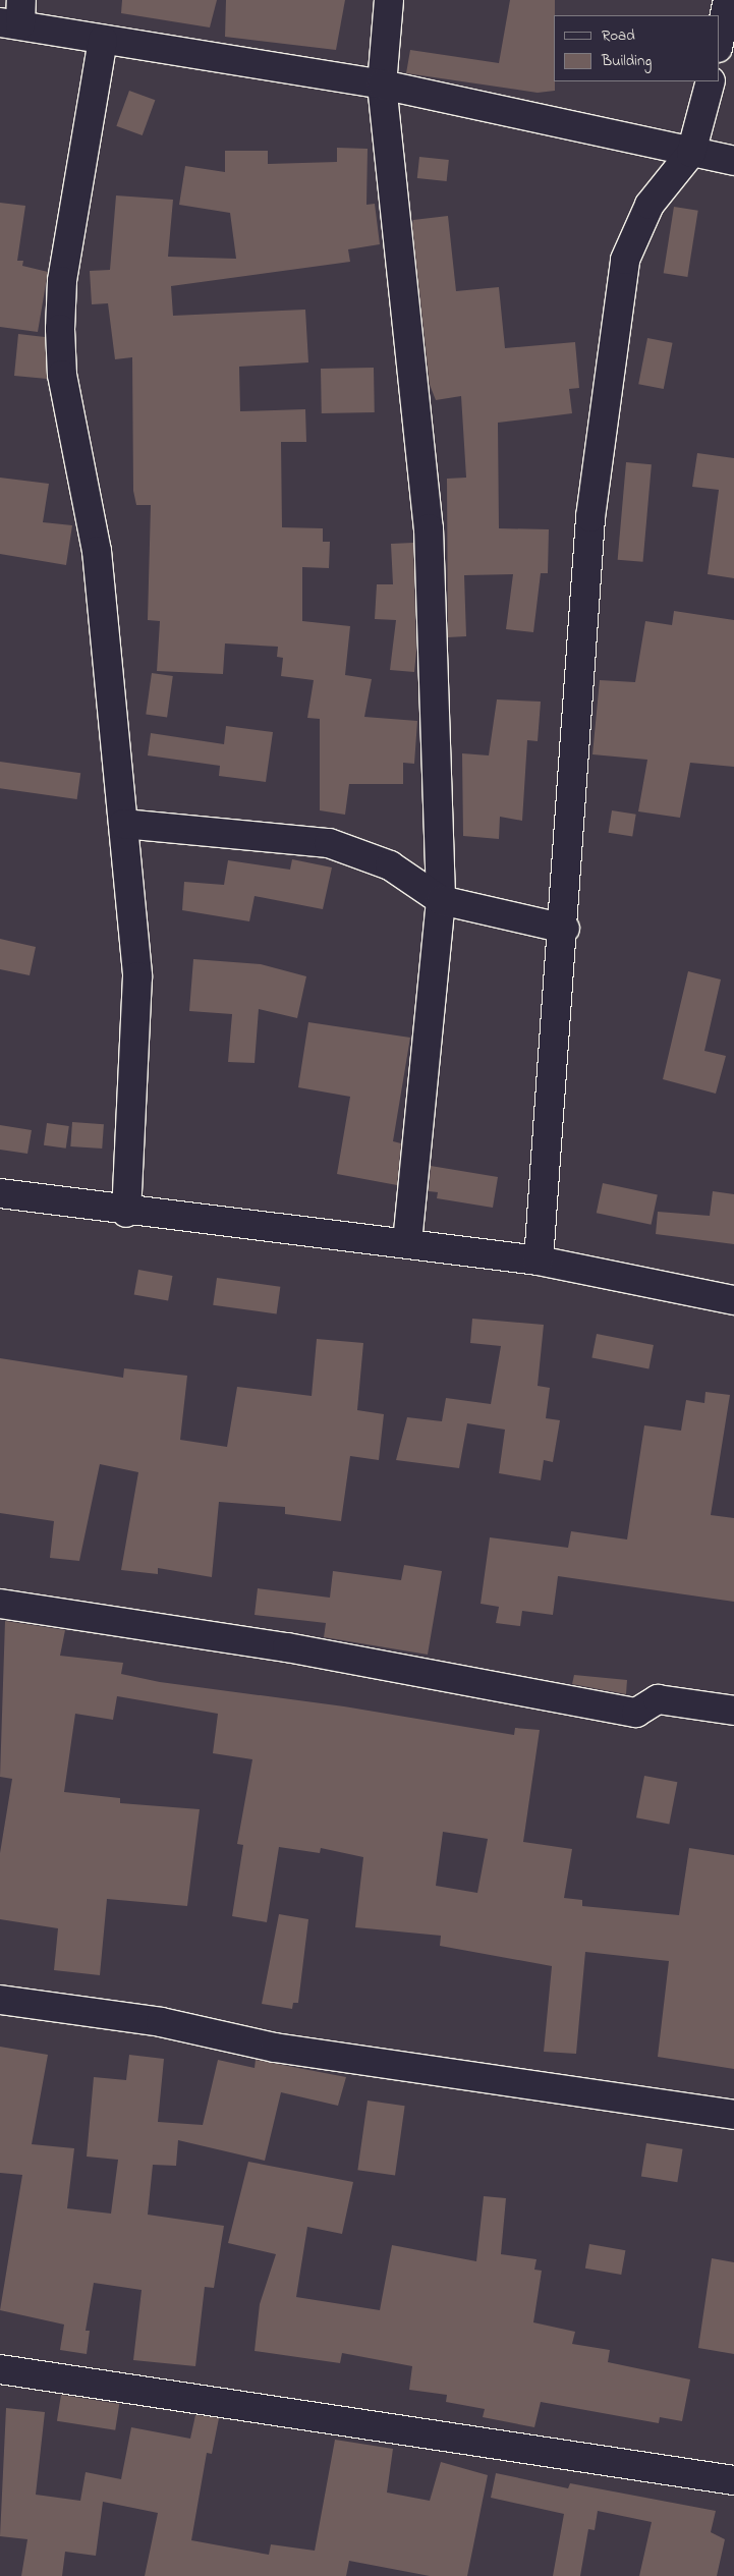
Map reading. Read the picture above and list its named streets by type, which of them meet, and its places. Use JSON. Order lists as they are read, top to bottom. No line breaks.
{"legend":["Road","Building"]}
